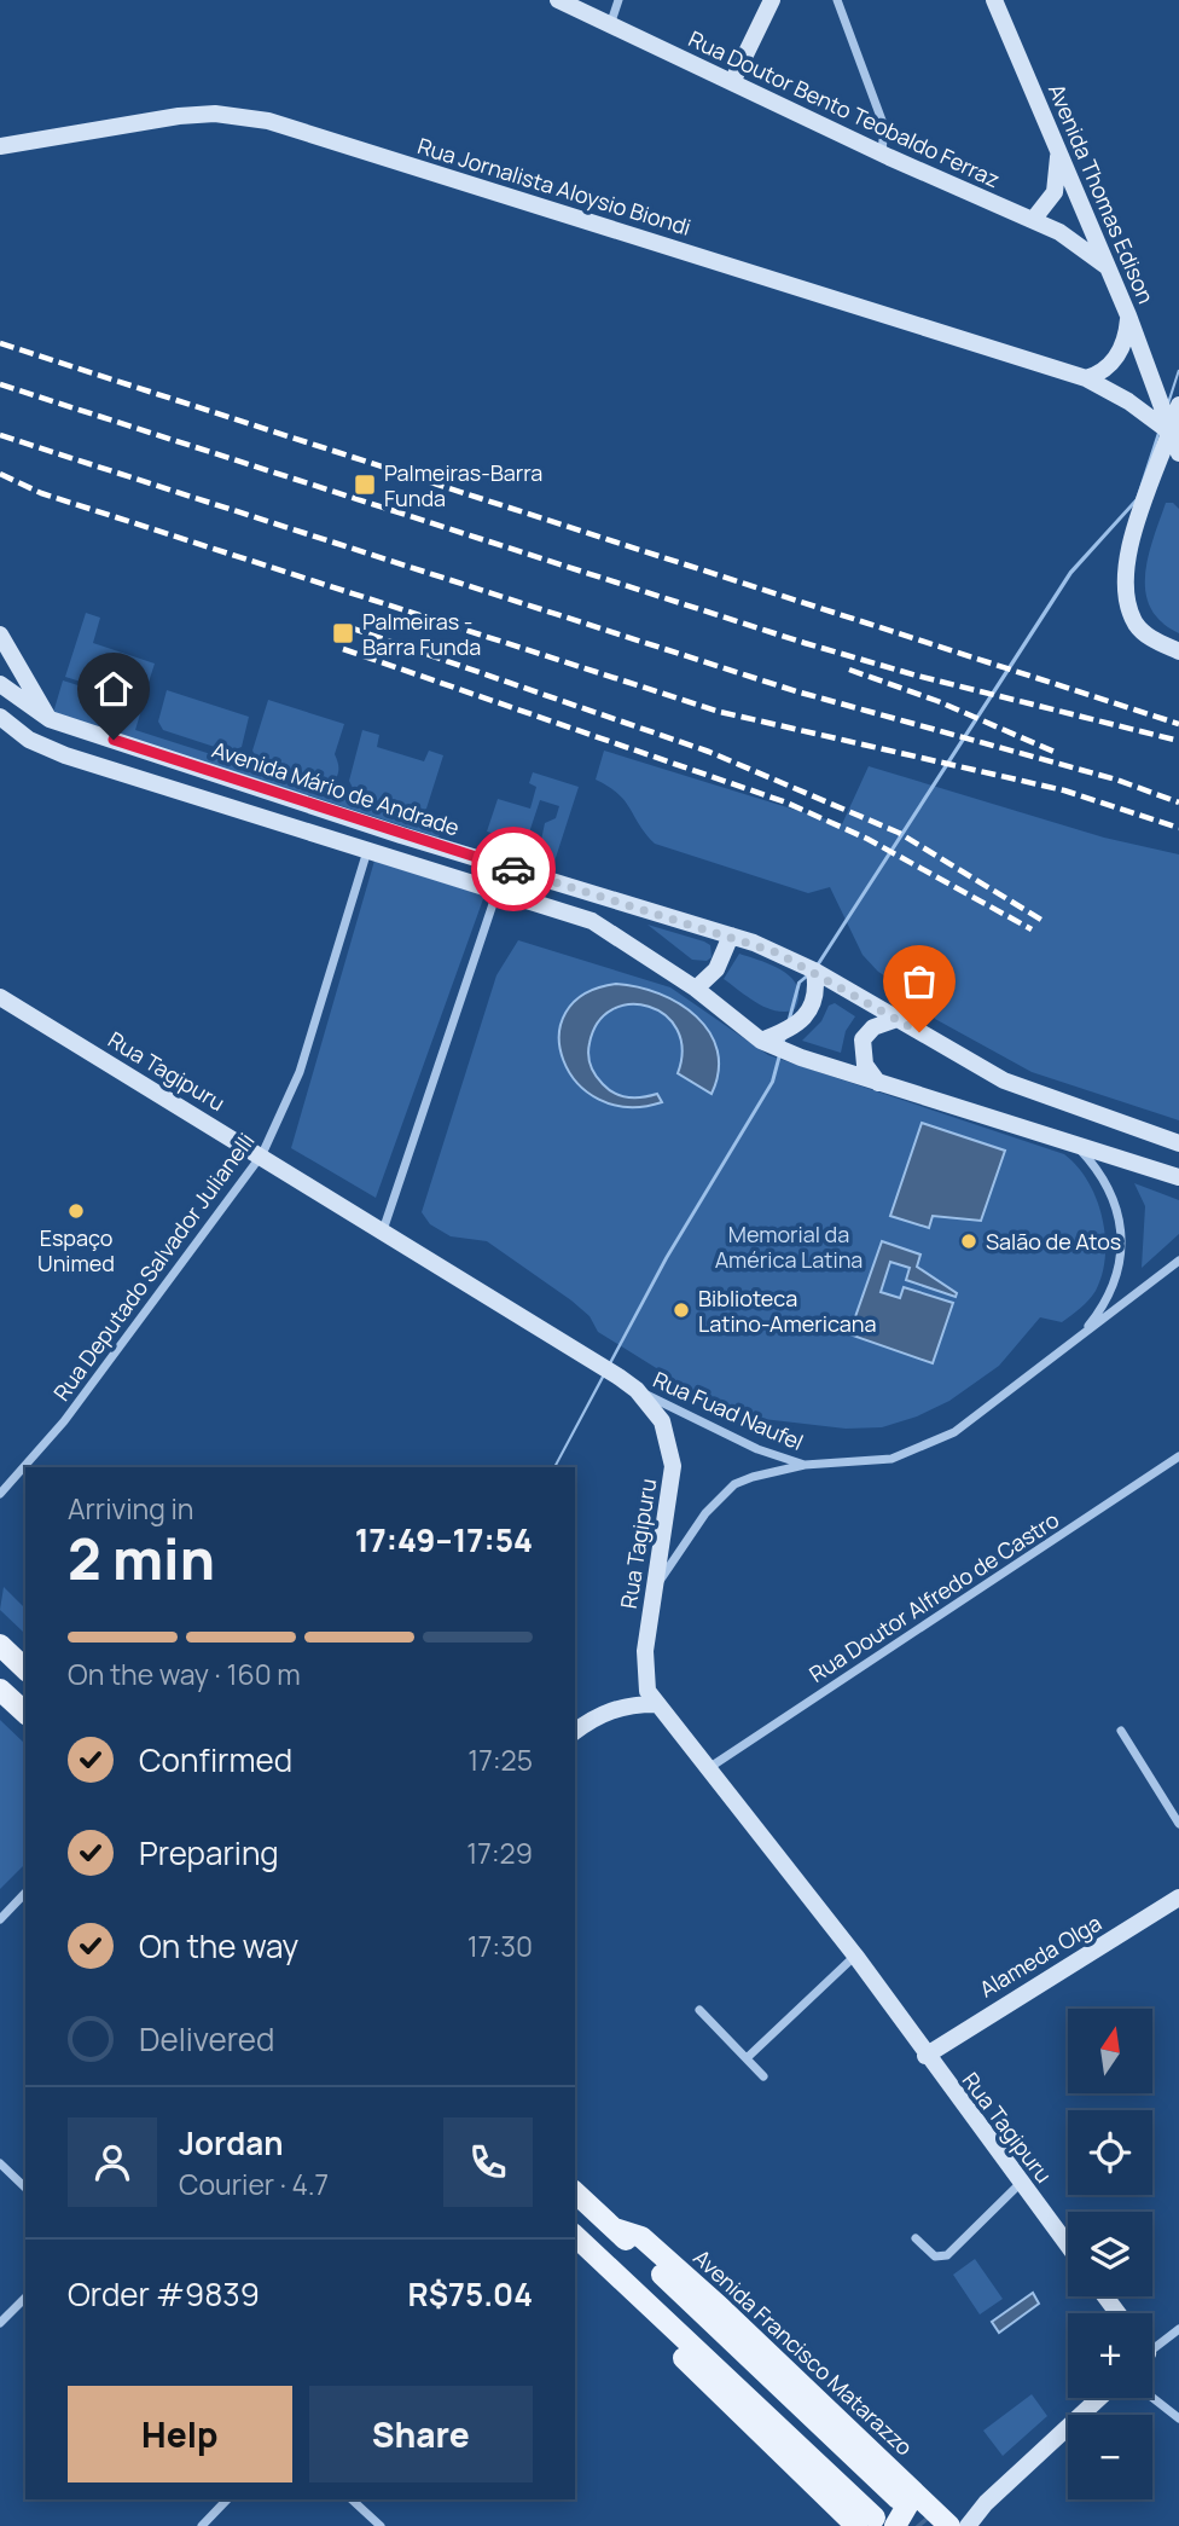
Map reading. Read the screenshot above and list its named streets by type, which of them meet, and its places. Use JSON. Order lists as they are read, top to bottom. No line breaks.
{"streets":{"main road":["Avenida Francisco Matarazzo"],"street":["Rua Doutor Bento Teobaldo Ferraz","Rua Jornalista Aloysio Biondi","Avenida Thomas Edison","Avenida Mário de Andrade","Rua Tagipuru","Rua Deputado Salvador Julianelli","Rua Fuad Naufel","Rua Doutor Alfredo de Castro","Alameda Olga"]},"crossings":[["Rua Doutor Bento Teobaldo Ferraz","Avenida Thomas Edison"],["Rua Jornalista Aloysio Biondi","Avenida Thomas Edison"],["Rua Tagipuru","Rua Deputado Salvador Julianelli"],["Rua Tagipuru","Rua Fuad Naufel"],["Rua Tagipuru","Rua Doutor Alfredo de Castro"],["Rua Tagipuru","Alameda Olga"]],"parks":["Memorial da América Latina"],"places":{"transit":["Palmeiras-Barra Funda","Palmeiras - Barra Funda"],"other":["Espaço Unimed","Salão de Atos","Biblioteca Latino-Americana"]},"north":"top","page":{"heading":["2 min","Arriving in","17:49–17:54"],"panel":["Jordan","Courier · 4.7","Order #9839","R$75.04"],"bar":"On the way · 160 m","list":[["Confirmed","17:25"],["Preparing","17:29"],["On the way","17:30"],"Delivered"],"map_buttons":["+","−"],"buttons":["Help","Share"]}}
